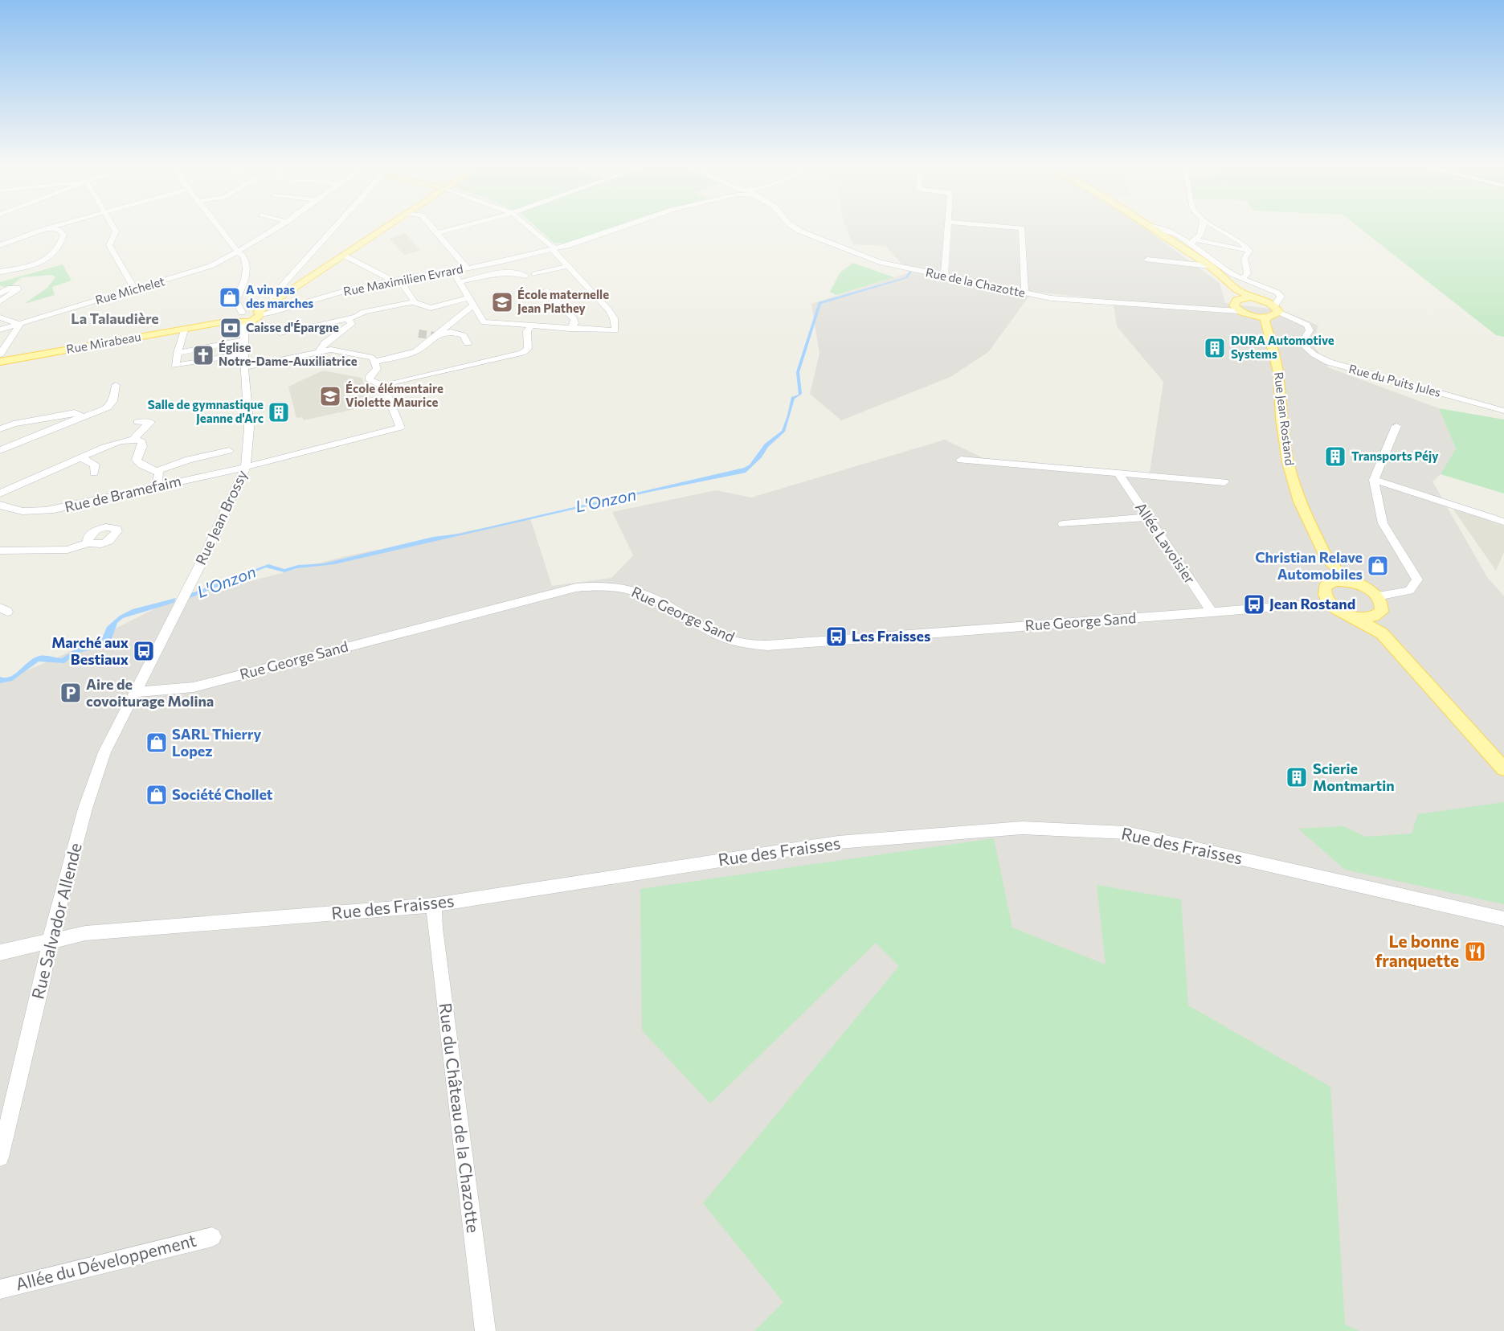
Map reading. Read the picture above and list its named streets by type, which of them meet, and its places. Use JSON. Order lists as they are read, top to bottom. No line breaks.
{"streets":{"main road":["Rue Mirabeau","Rue Jean Rostand"],"street":["Rue Maximilien Evrard","Rue de la Chazotte","Rue Michelet","Rue du Puits Jules","Rue de Bramefaim","Rue Jean Brossy","Allée Lavoisier","Rue George Sand","Rue des Fraisses","Rue Salvador Allende","Rue du Château de la Chazotte","Allée du Développement"]},"crossings":[["Rue Maximilien Evrard","Rue Mirabeau"],["Rue Michelet","Rue Jean Brossy"],["Rue Mirabeau","Rue Jean Brossy"],["Rue du Puits Jules","Rue Jean Rostand"],["Rue de Bramefaim","Rue Jean Brossy"],["Rue Jean Brossy","Rue George Sand"],["Rue Jean Brossy","Rue Salvador Allende"],["Allée Lavoisier","Rue George Sand"],["Rue George Sand","Rue Salvador Allende"],["Rue des Fraisses","Rue Salvador Allende"],["Rue des Fraisses","Rue du Château de la Chazotte"]],"districts":["La Talaudière"],"water":["L'Onzon"],"places":{"shop":["A vin pas des marches","Christian Relave Automobiles","SARL Thierry Lopez","Société Chollet"],"school or university":["École maternelle Jean Plathey","École élémentaire Violette Maurice"],"bank":["Caisse d'Épargne"],"building":["DURA Automotive Systems","Salle de gymnastique Jeanne d'Arc","Transports Péjy","Scierie Montmartin"],"church":["Église Notre-Dame-Auxiliatrice"],"bus stop":["Jean Rostand","Les Fraisses","Marché aux Bestiaux"],"parking":["Aire de covoiturage Molina"],"restaurant":["Le bonne franquette"]}}
